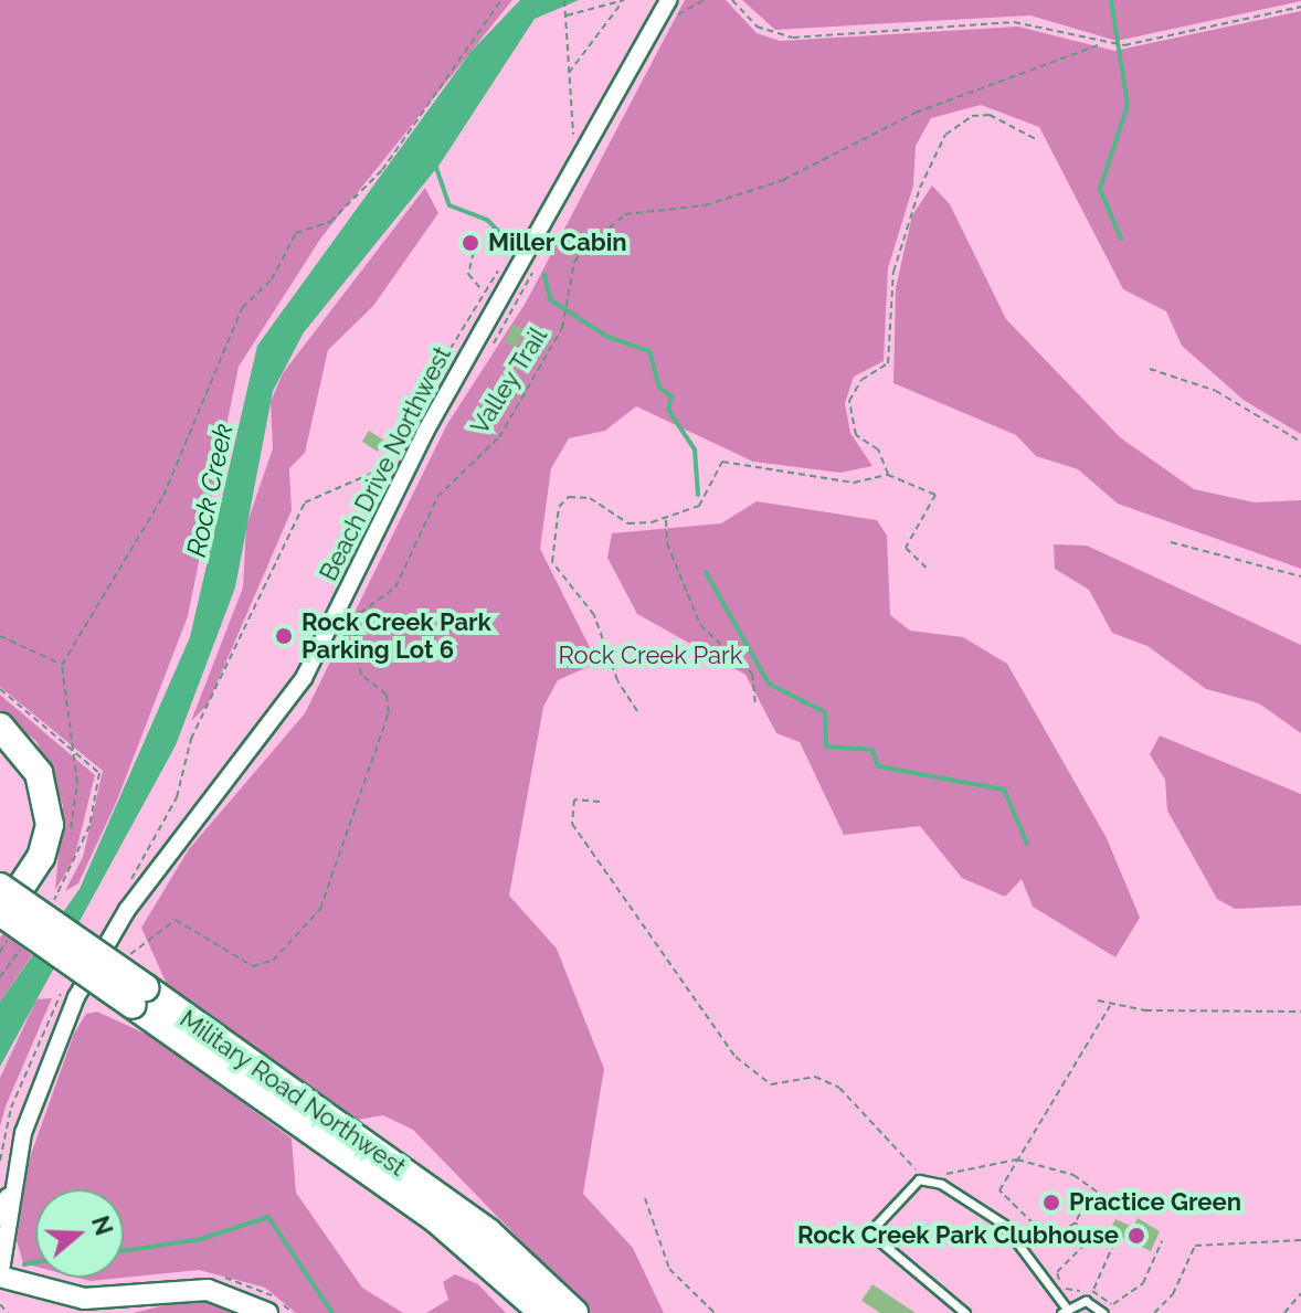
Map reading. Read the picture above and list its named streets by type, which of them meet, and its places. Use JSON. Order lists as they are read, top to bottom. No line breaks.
{"streets":{"main road":["Military Road Northwest"],"street":["Beach Drive Northwest"],"path":["Valley Trail"]},"crossings":[["Valley Trail","Beach Drive Northwest"]],"water":["Rock Creek"],"parks":["Rock Creek Park"],"places":["Miller Cabin","Rock Creek Park Parking Lot 6","Practice Green","Rock Creek Park Clubhouse"],"north":"right"}
